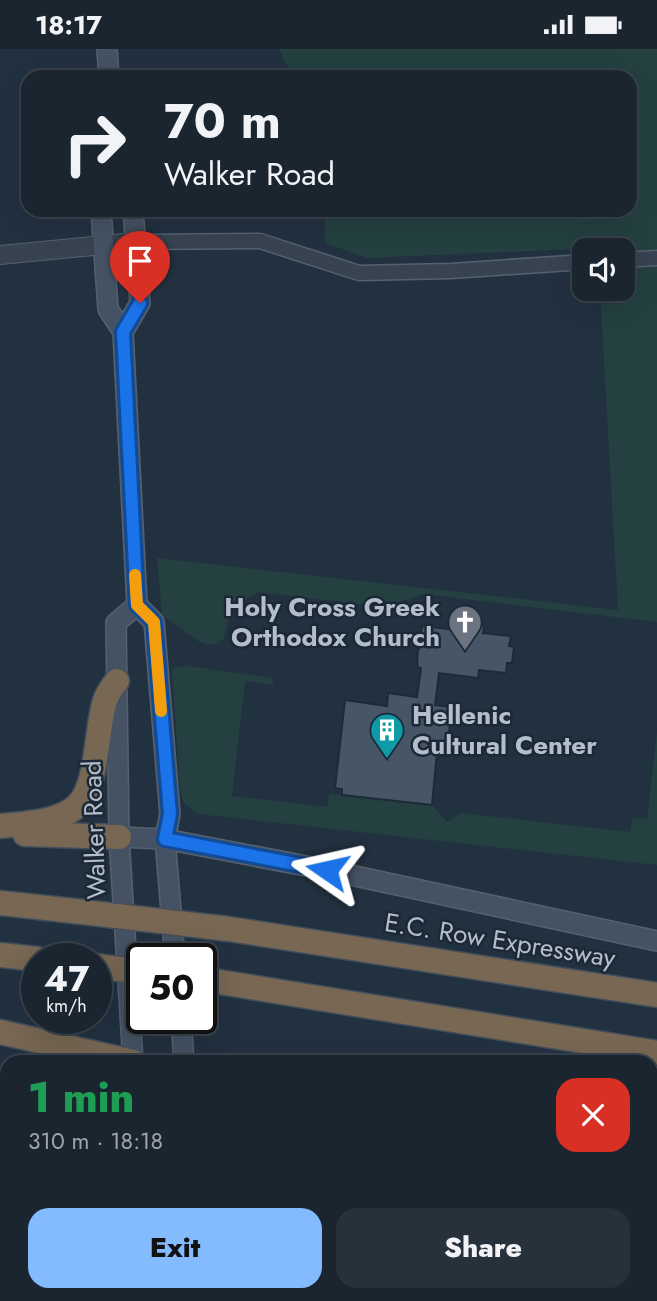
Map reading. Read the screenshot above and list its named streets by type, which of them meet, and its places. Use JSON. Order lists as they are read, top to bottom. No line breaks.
{"streets":{"highway":["E.C. Row Expressway"],"main road":["Walker Road"]},"places":{"church":["Holy Cross Greek Orthodox Church"],"building":["Hellenic Cultural Center"]},"page":{"status":"18:17","turn":["70 m","Walker Road"],"speed":"47 km/h","limit":"50","heading":["1 min","310 m · 18:18"],"buttons":["Exit","Share"]}}
